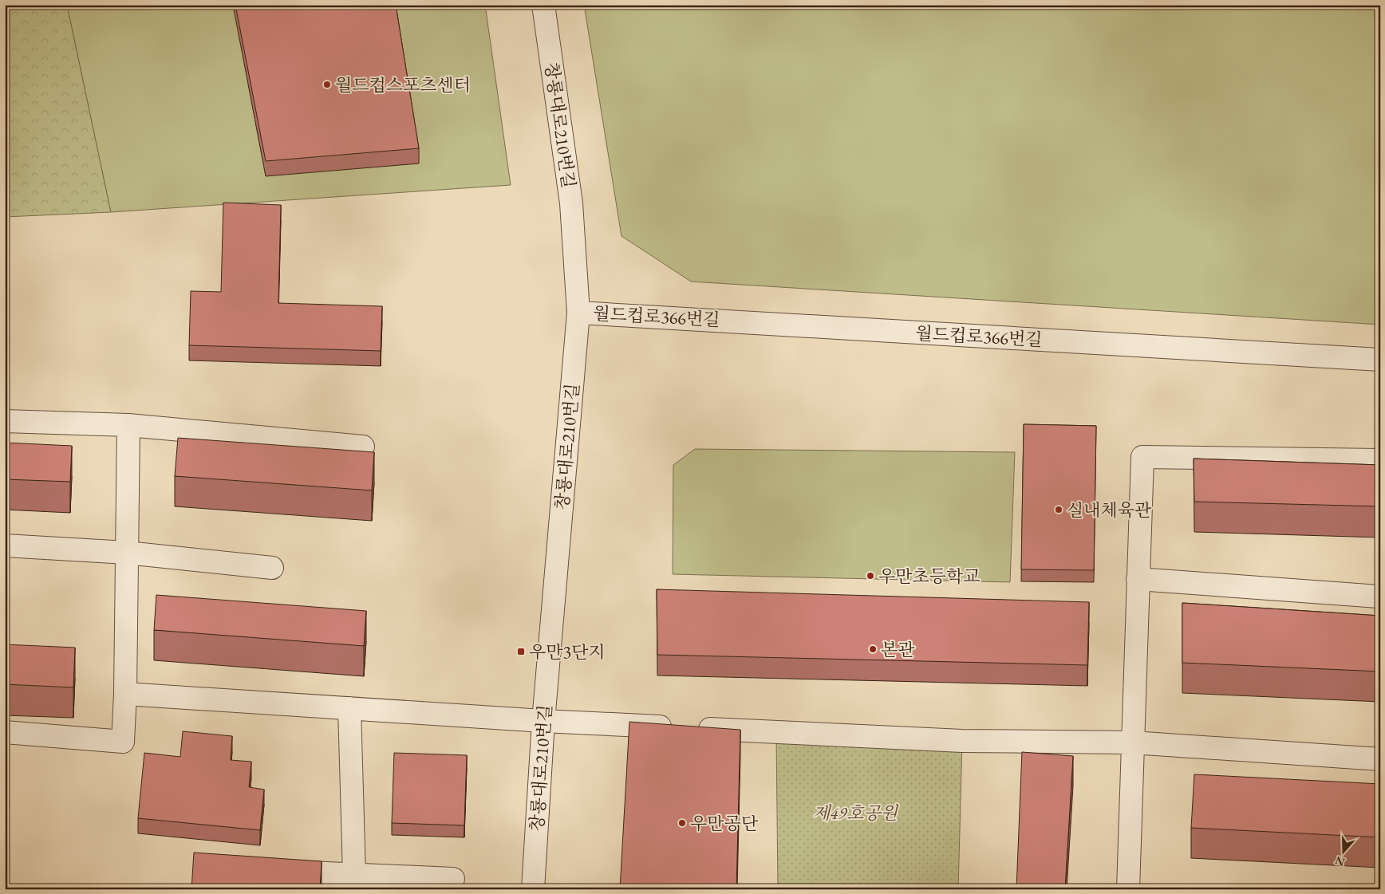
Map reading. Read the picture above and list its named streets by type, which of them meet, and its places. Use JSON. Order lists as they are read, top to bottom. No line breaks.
{"streets":{"street":["창룡대로210번길","월드컵로366번길"]},"crossings":[["창룡대로210번길","월드컵로366번길"]],"parks":["제49호공원"],"places":{"other":["월드컵스포츠센터","실내체육관","우만초등학교","본관","우만공단"],"transit":["우만3단지"]},"north":"bottom"}
